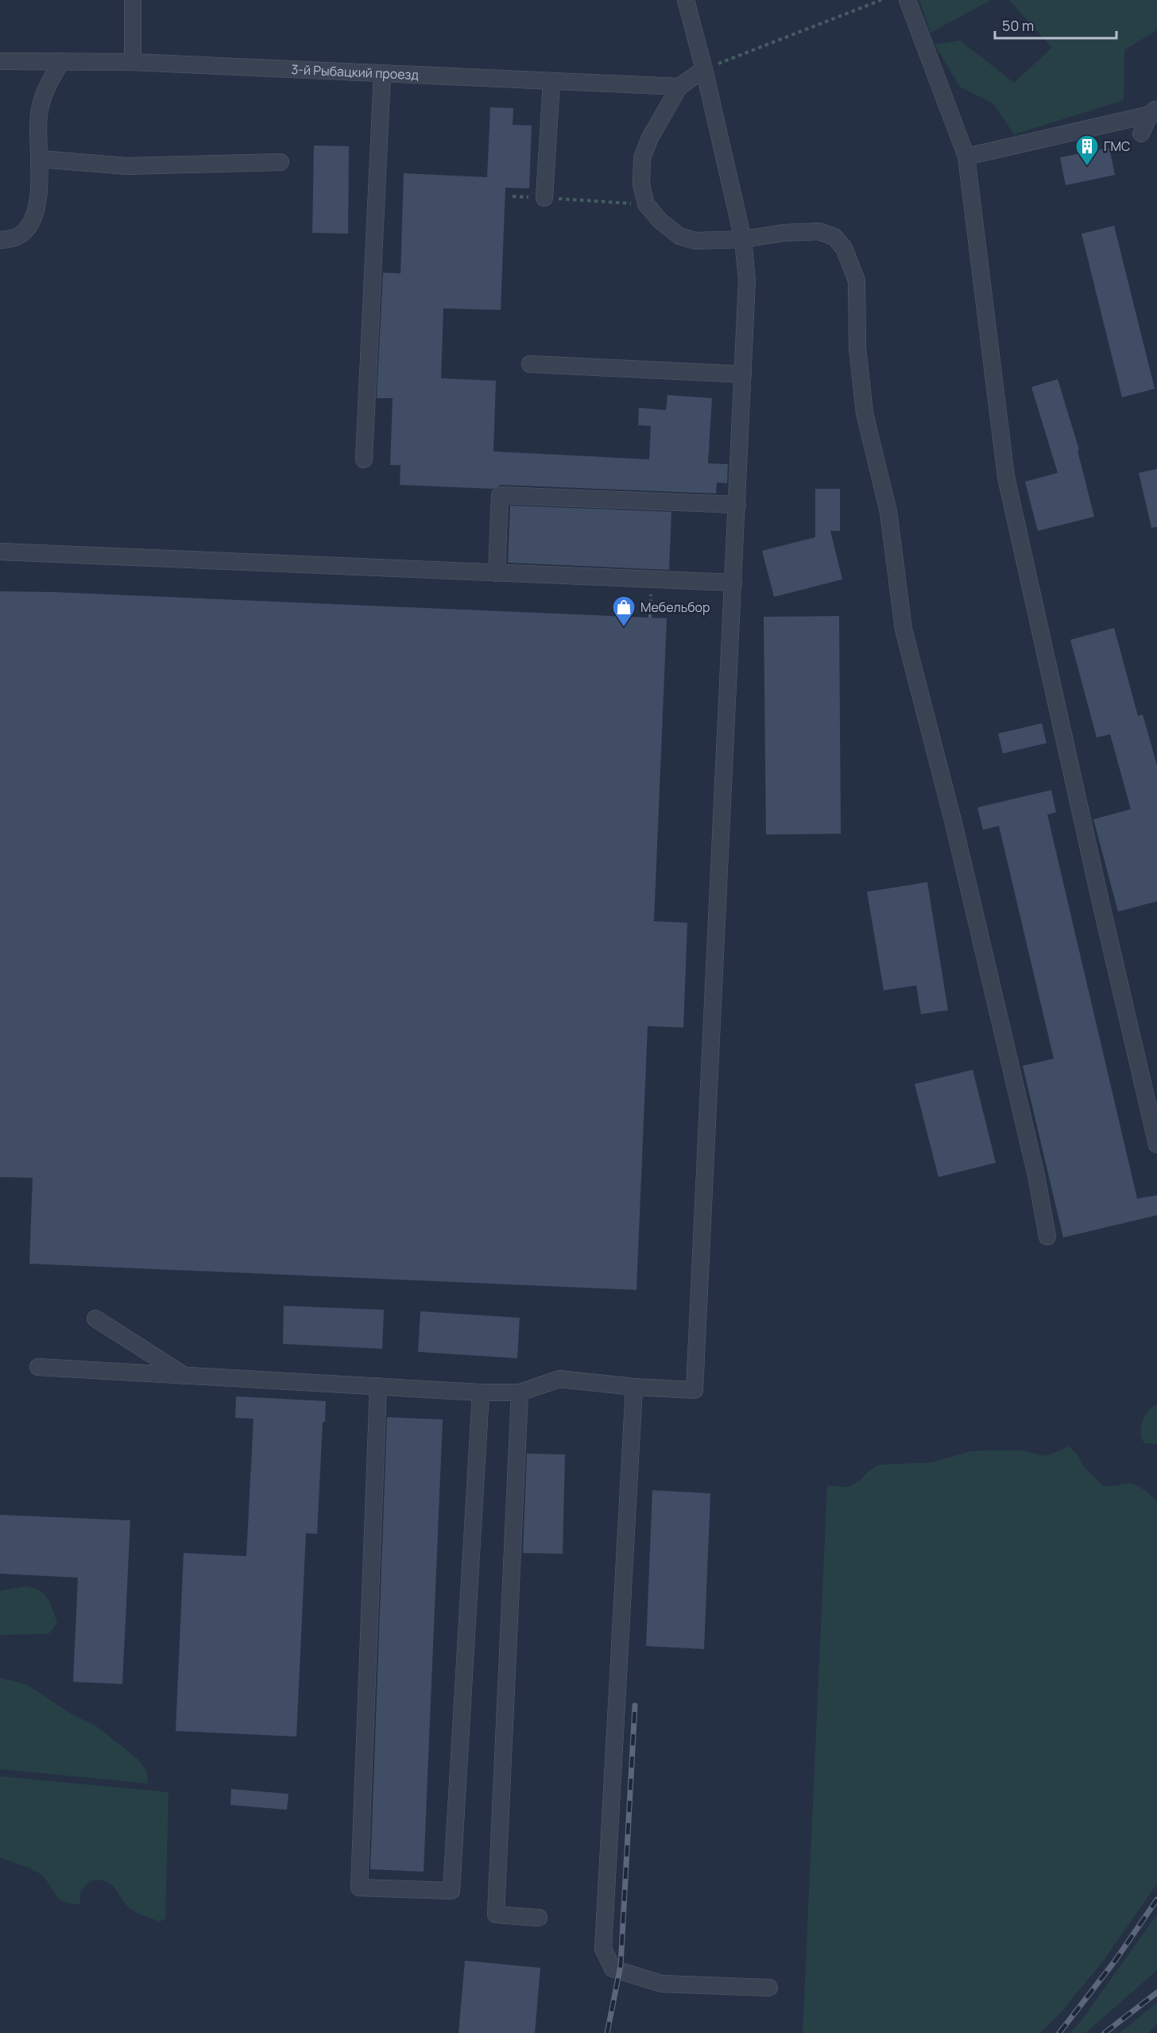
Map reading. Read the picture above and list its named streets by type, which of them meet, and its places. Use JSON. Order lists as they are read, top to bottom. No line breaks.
{"streets":{"street":["3-й Рыбацкий проезд"]},"places":{"building":["ГМС"],"shop":["Мебельбор"]},"scale_bar":"50 m"}
